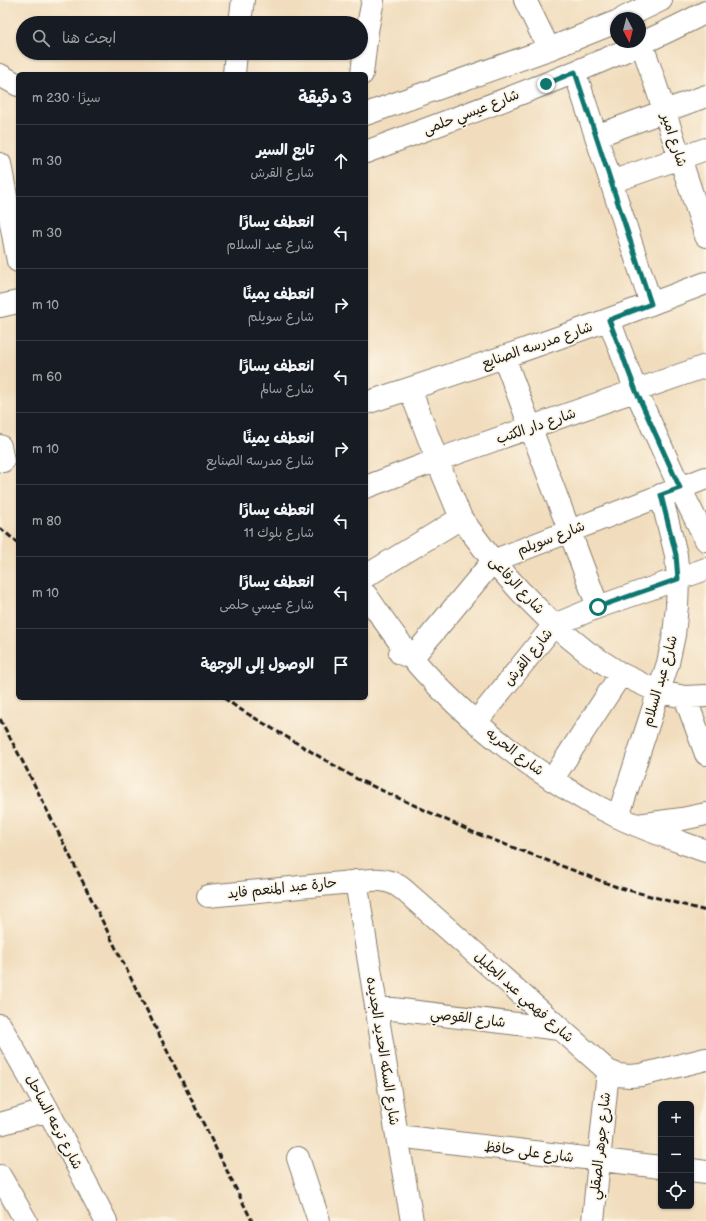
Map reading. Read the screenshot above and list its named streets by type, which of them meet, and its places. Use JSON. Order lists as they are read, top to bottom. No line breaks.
{"streets":{"street":["شارع عيسي حلمى","شارع امير","شارع مدرسه الصنايع","شارع دار الكتب","شارع سويلم","شارع الرفاعى","شارع القرش","شارع عبد السلام","شارع الحريه","حارة عبد المنعم فايد","شارع فهمي عبد الجليل","شارع القوصي","شارع السكه الحديد الجديده","شارع ترعه الساحل","شارع جوهر الصقلي","شارع على حافظ"]},"crossings":[["شارع مدرسه الصنايع","شارع الرفاعى"],["شارع دار الكتب","شارع الرفاعى"],["شارع سويلم","شارع الرفاعى"],["شارع سويلم","شارع عبد السلام"],["شارع سويلم","شارع الحريه"],["شارع الرفاعى","شارع القرش"],["شارع الرفاعى","شارع عبد السلام"],["شارع القرش","شارع عبد السلام"],["شارع القرش","شارع الحريه"],["شارع عبد السلام","شارع الحريه"],["حارة عبد المنعم فايد","شارع فهمي عبد الجليل"],["حارة عبد المنعم فايد","شارع السكه الحديد الجديده"],["شارع فهمي عبد الجليل","شارع القوصي"],["شارع فهمي عبد الجليل","شارع السكه الحديد الجديده"],["شارع فهمي عبد الجليل","شارع جوهر الصقلي"],["شارع القوصي","شارع السكه الحديد الجديده"],["شارع السكه الحديد الجديده","شارع على حافظ"],["شارع جوهر الصقلي","شارع على حافظ"]],"north":"bottom","page":{"search":"ابحث هنا","heading":["3 دقيقة","سيرًا · 230 m"],"list":[["تابع السير","شارع القرش","30 m"],["انعطف يسارًا","شارع عبد السلام","30 m"],["انعطف يمينًا","شارع سويلم","10 m"],["انعطف يسارًا","شارع سالم","60 m"],["انعطف يمينًا","شارع مدرسه الصنايع","10 m"],["انعطف يسارًا","شارع بلوك 11","80 m"],["انعطف يسارًا","شارع عيسي حلمى","10 m"],"الوصول إلى الوجهة"],"map_buttons":["+","−"]}}
